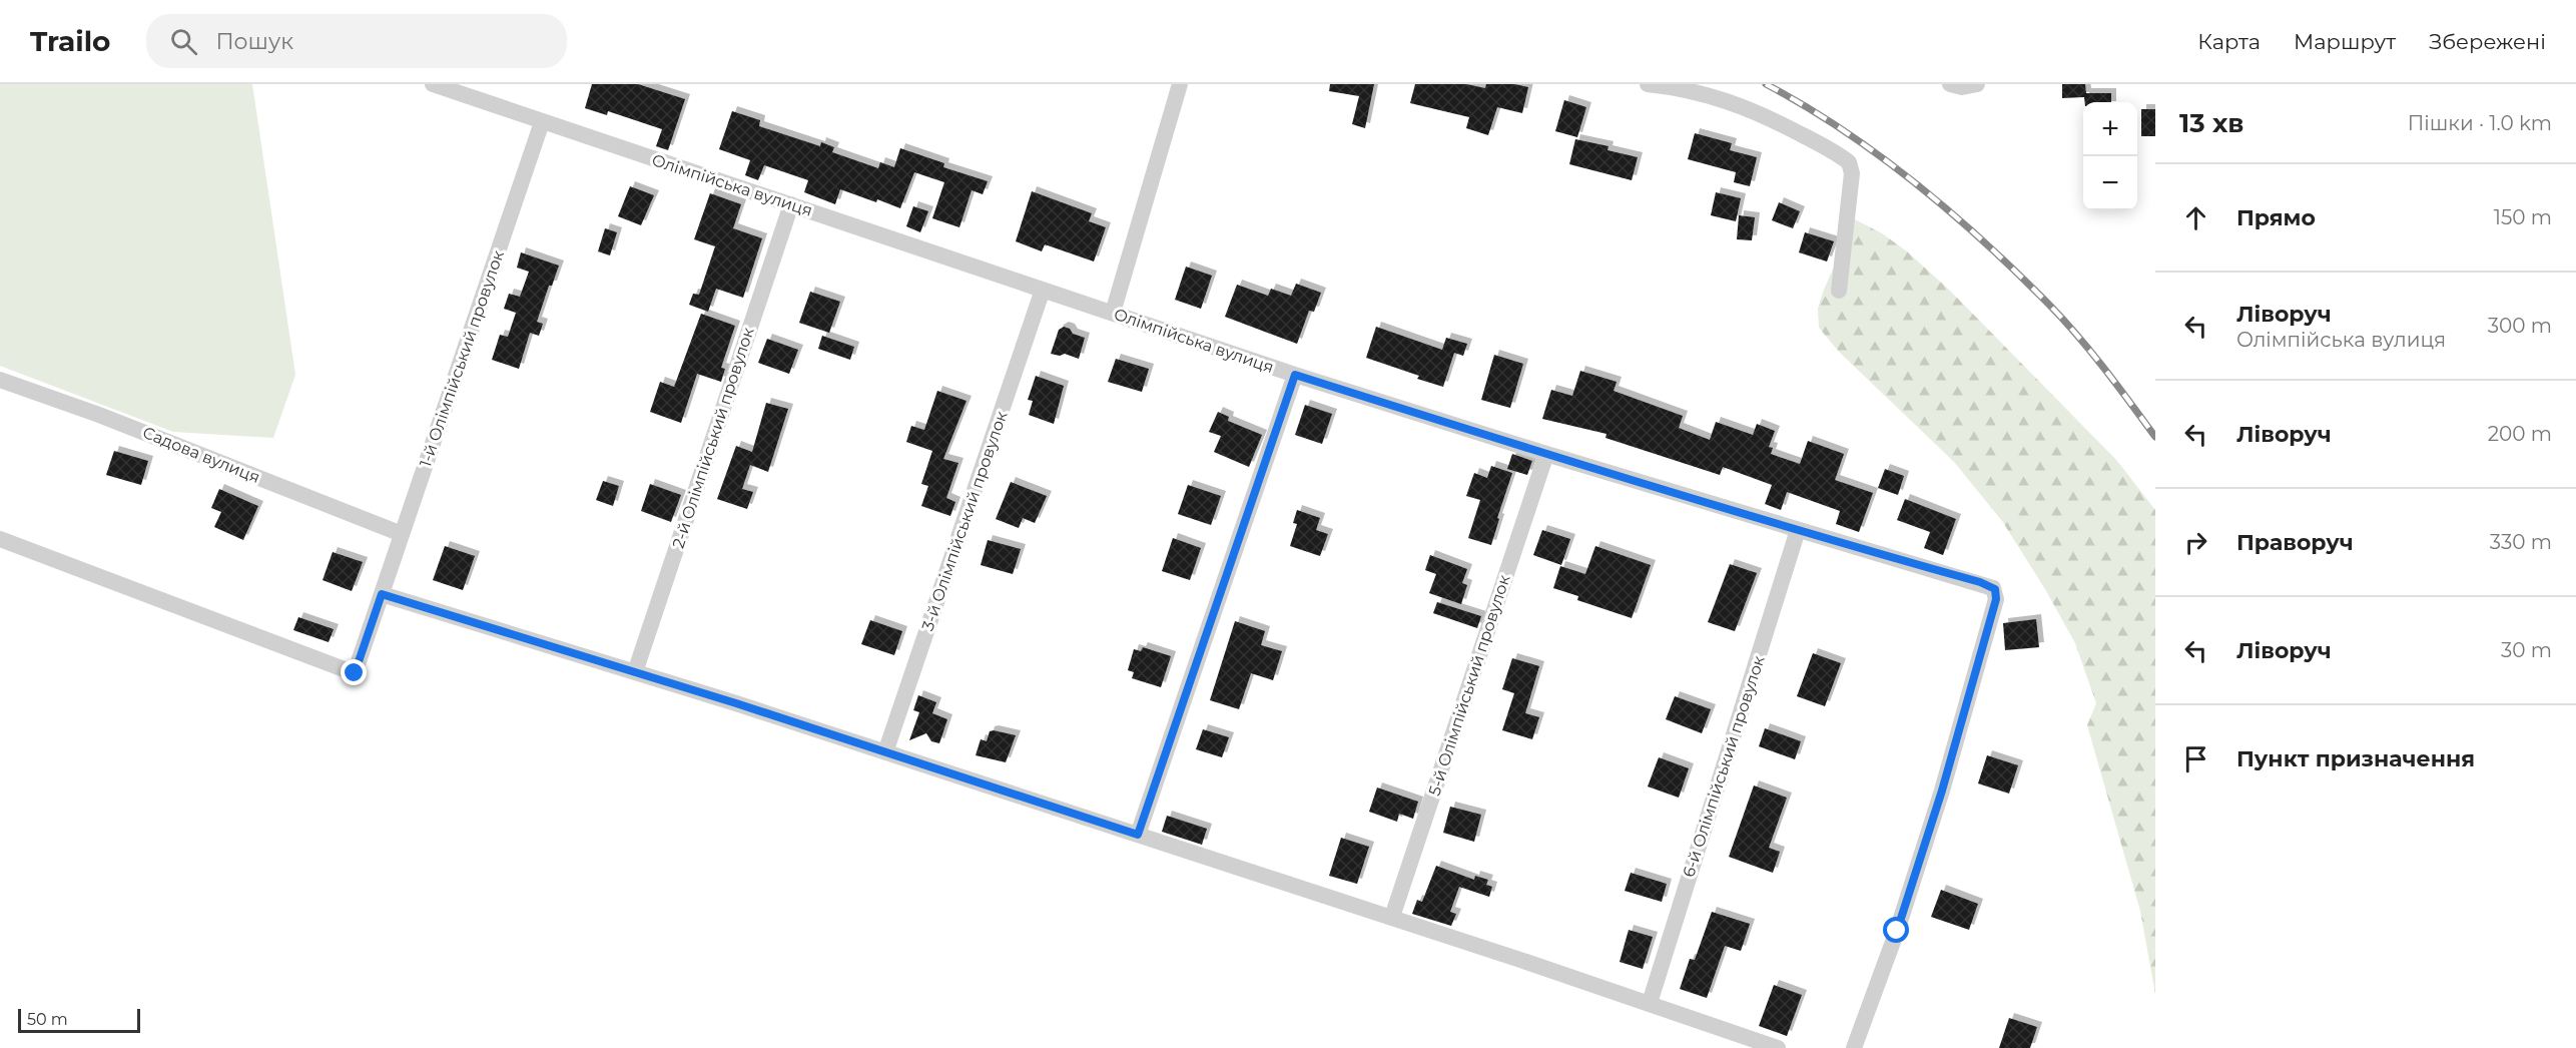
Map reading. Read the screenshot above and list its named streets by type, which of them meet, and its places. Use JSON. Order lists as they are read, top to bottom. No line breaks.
{"streets":{"street":["Олімпійська вулиця","1-й Олімпійський провулок","2-й Олімпійський провулок","Садова вулиця","3-й Олімпійський провулок","5-й Олімпійський провулок","6-й Олімпійський провулок"]},"crossings":[["Олімпійська вулиця","1-й Олімпійський провулок"],["Олімпійська вулиця","2-й Олімпійський провулок"],["Олімпійська вулиця","3-й Олімпійський провулок"],["Олімпійська вулиця","5-й Олімпійський провулок"],["Олімпійська вулиця","6-й Олімпійський провулок"],["1-й Олімпійський провулок","Садова вулиця"]],"scale_bar":"50 m","page":{"header":"Trailo","search":"Пошук","nav":["Карта","Маршрут","Збережені"],"heading":["13 хв","Пішки · 1.0 km"],"map_buttons":["+","−"],"list":[["Прямо","150 m"],["Ліворуч","Олімпійська вулиця","300 m"],["Ліворуч","200 m"],["Праворуч","330 m"],["Ліворуч","30 m"],"Пункт призначення"],"scale":"50 m"}}
